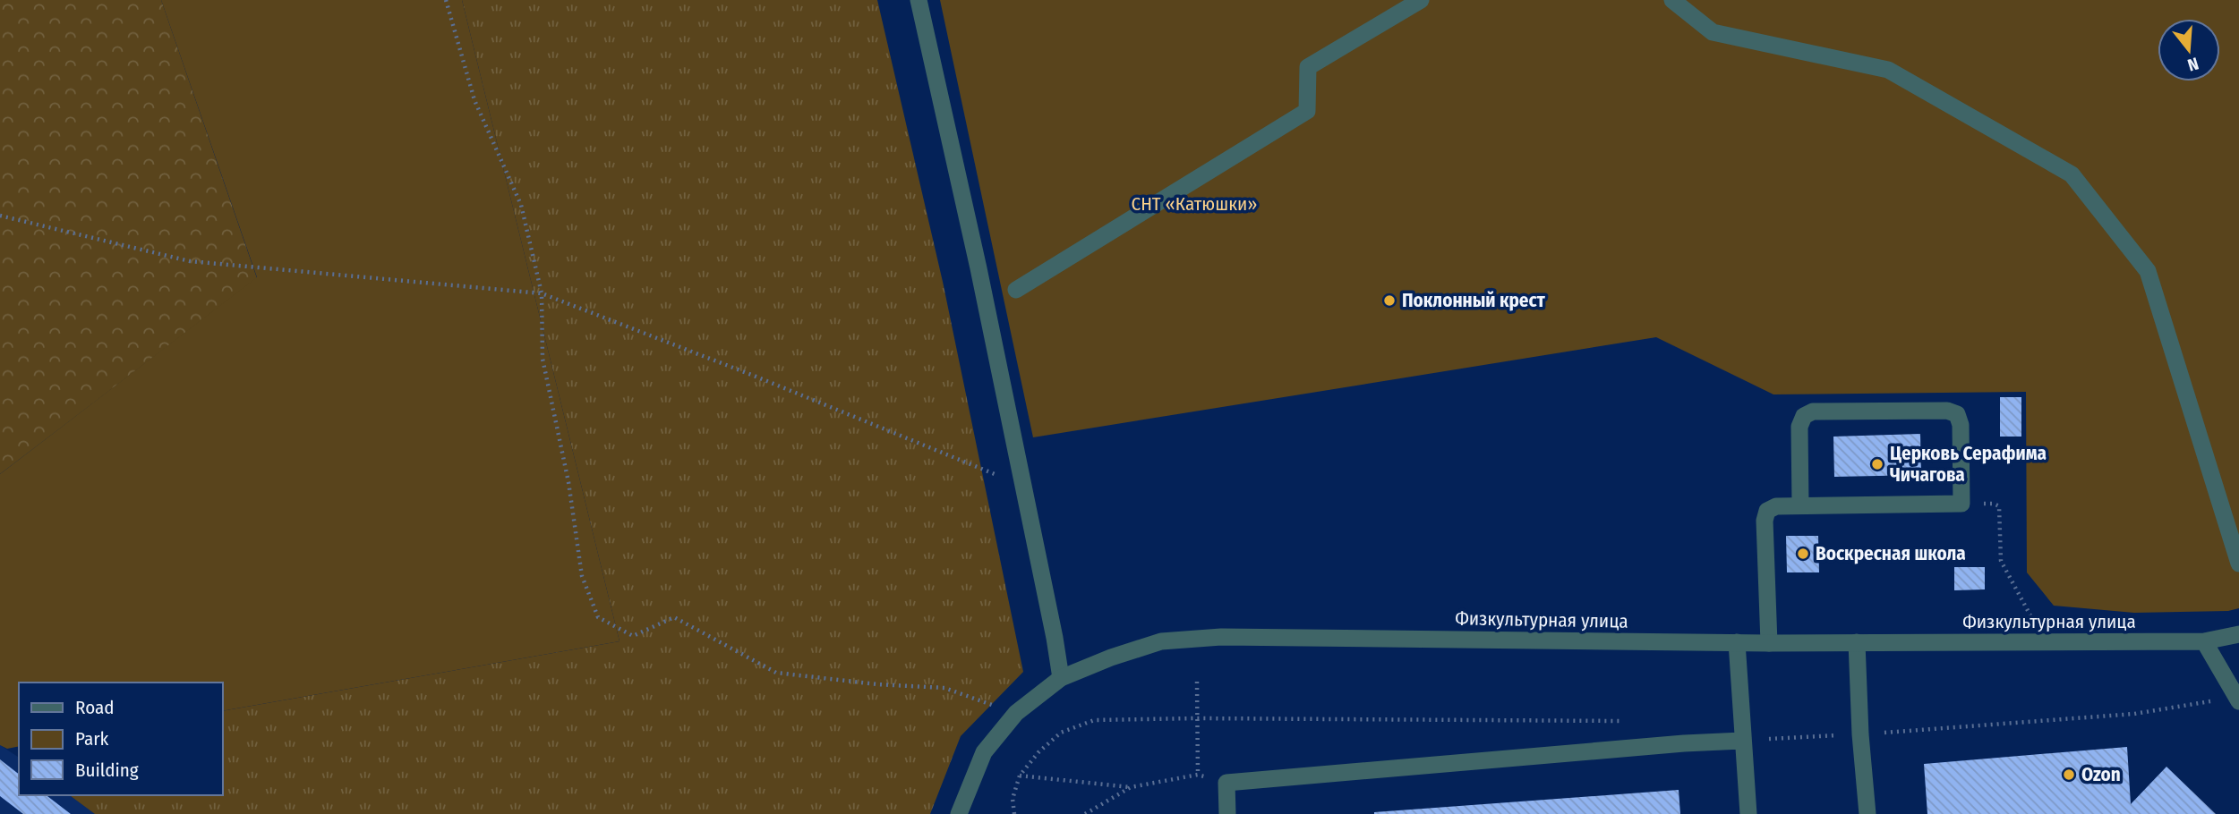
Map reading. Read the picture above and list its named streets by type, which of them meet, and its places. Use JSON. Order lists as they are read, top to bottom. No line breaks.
{"streets":{"street":["Физкультурная улица"]},"parks":["СНТ «Катюшки»"],"places":["Поклонный крест","Церковь Серафима Чичагова","Воскресная школа","Ozon"],"legend":["Road","Park","Building"],"north":"bottom"}
